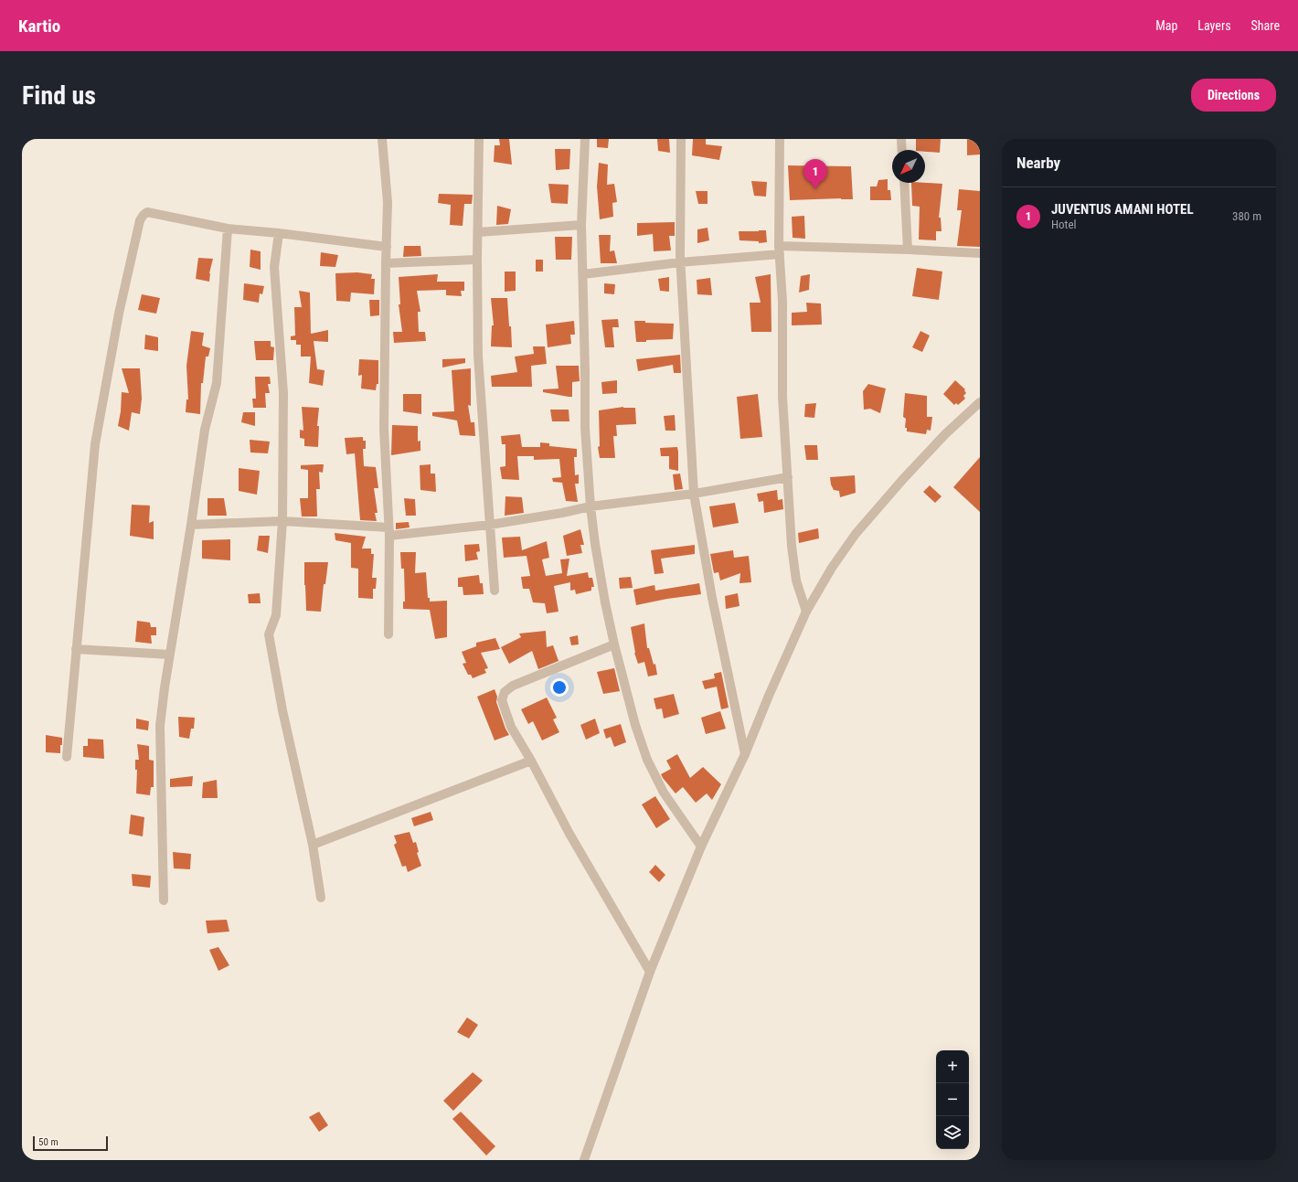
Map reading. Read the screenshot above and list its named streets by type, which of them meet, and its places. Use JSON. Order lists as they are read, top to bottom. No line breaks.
{"scale_bar":"50 m","north":"bottom left","page":{"header":"Kartio","nav":["Map","Layers","Share"],"buttons":"Directions","title":"Find us","heading":"Nearby","pins":"1","list":[{"mark":"1","name":"JUVENTUS AMANI HOTEL","note":"Hotel","value":"380 m"}],"map_buttons":["+","−"],"scale":"50 m"}}
